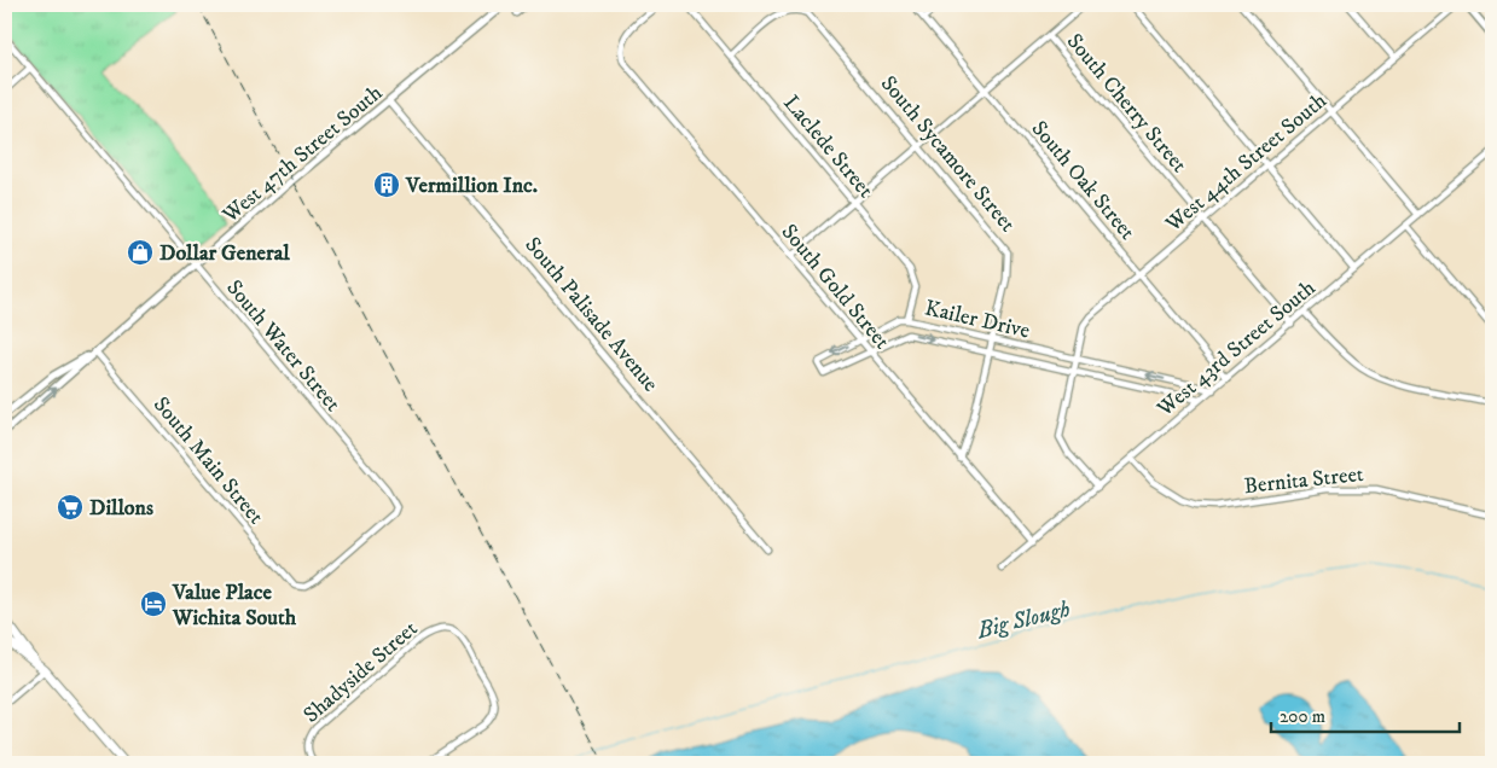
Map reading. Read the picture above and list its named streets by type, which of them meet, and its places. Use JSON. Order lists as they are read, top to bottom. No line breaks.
{"streets":{"street":["South Cherry Street","Laclede Street","West 47th Street South","South Sycamore Street","West 44th Street South","South Oak Street","South Gold Street","South Palisade Avenue","Kailer Drive","South Water Street","West 43rd Street South","South Main Street","Bernita Street","Shadyside Street"]},"crossings":[["South Cherry Street","West 44th Street South"],["South Cherry Street","West 43rd Street South"],["Laclede Street","South Sycamore Street"],["Laclede Street","Kailer Drive"],["West 47th Street South","South Palisade Avenue"],["West 47th Street South","South Water Street"],["West 47th Street South","South Main Street"],["South Sycamore Street","South Gold Street"],["South Sycamore Street","Kailer Drive"],["West 44th Street South","South Oak Street"],["West 44th Street South","Kailer Drive"],["South Oak Street","West 43rd Street South"],["South Gold Street","Kailer Drive"],["South Gold Street","West 43rd Street South"],["Kailer Drive","West 43rd Street South"],["South Water Street","South Main Street"],["West 43rd Street South","Bernita Street"]],"water":["Big Slough"],"places":{"building":["Vermillion Inc."],"shop":["Dollar General"],"supermarket":["Dillons"],"hotel":["Value Place Wichita South"]},"scale_bar":"200 m"}
